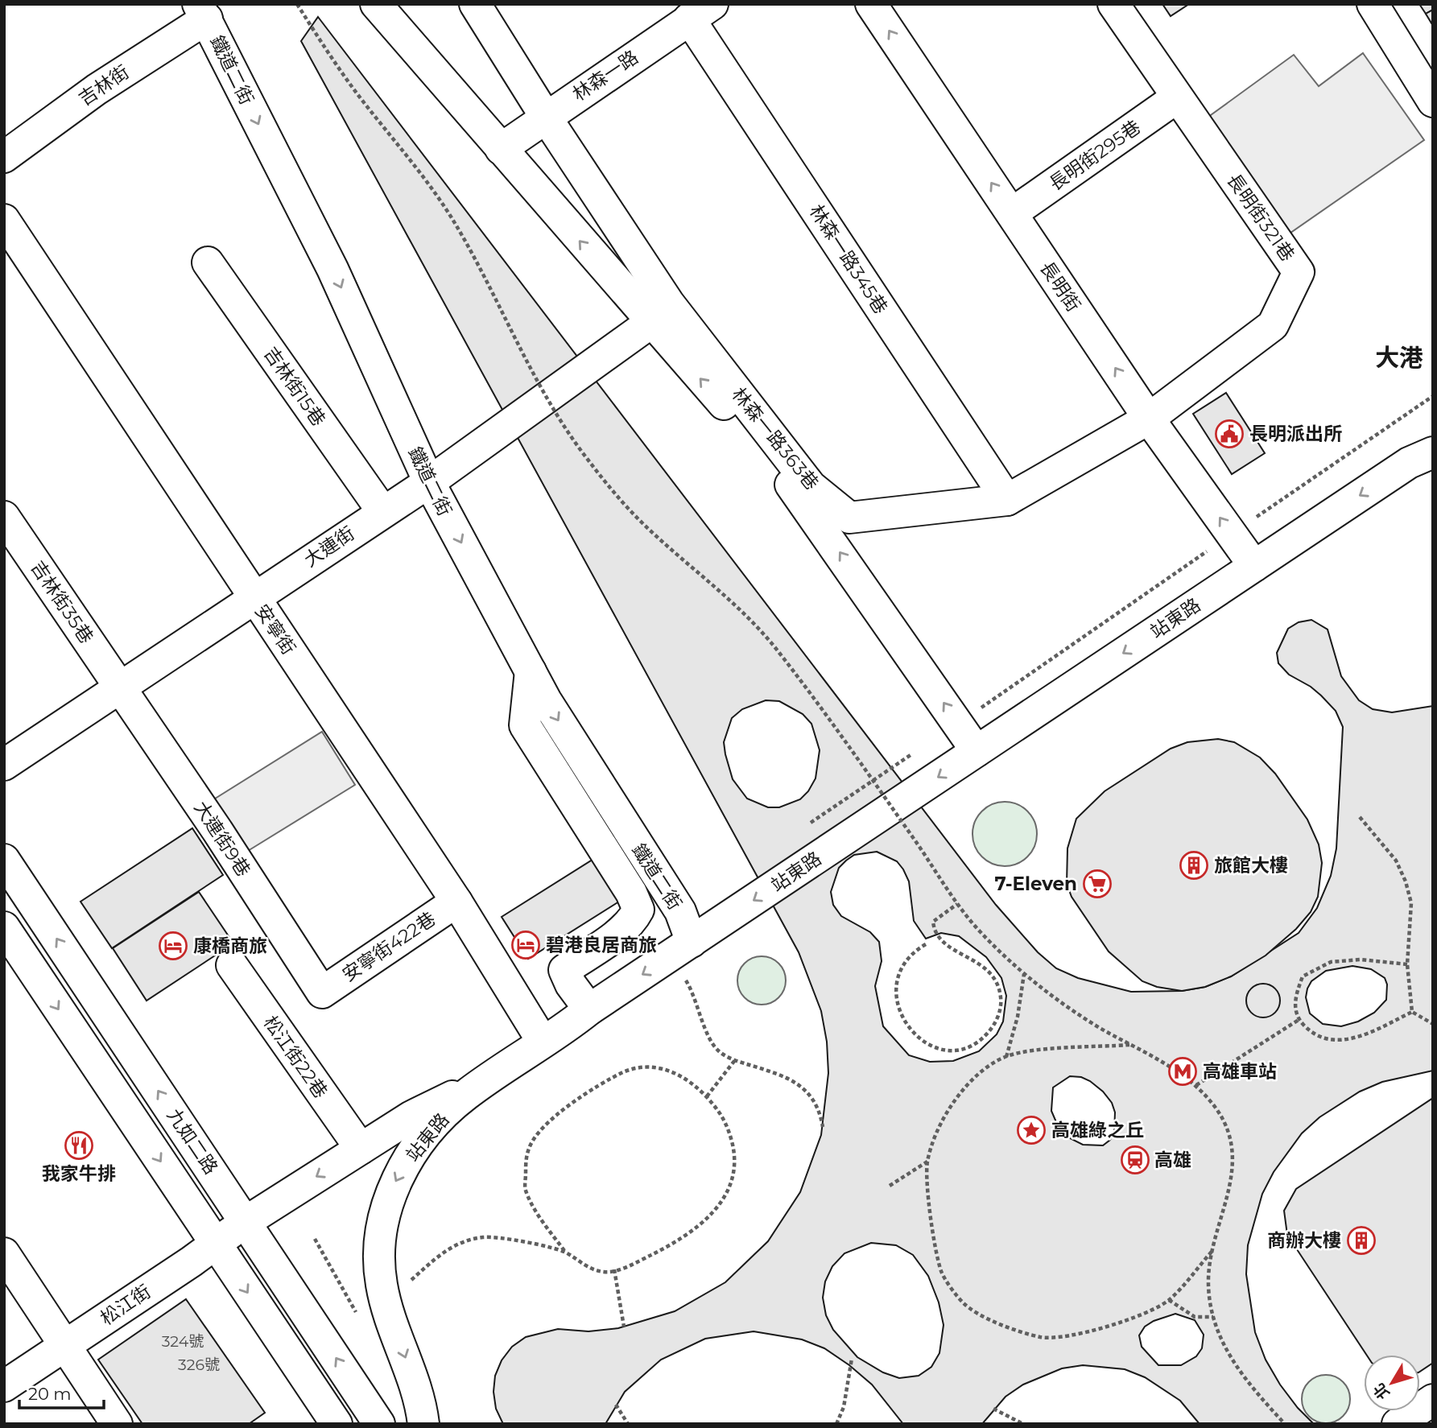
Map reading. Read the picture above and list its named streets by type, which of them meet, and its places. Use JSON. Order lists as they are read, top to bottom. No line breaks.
{"streets":{"street":["鐵道二街","林森一路","吉林街","長明街295巷","長明街321巷","林森一路345巷","長明街","吉林街15巷","林森一路363巷","大連街","吉林街35巷","站東路","安寧街","大連街9巷","安寧街422巷","松江街22巷","九如二路","松江街"]},"crossings":[["鐵道二街","吉林街"],["鐵道二街","大連街"],["鐵道二街","站東路"],["林森一路","林森一路345巷"],["林森一路","林森一路363巷"],["長明街295巷","長明街321巷"],["長明街295巷","長明街"],["長明街321巷","長明街"],["長明街321巷","林森一路363巷"],["林森一路345巷","林森一路363巷"],["長明街","林森一路363巷"],["長明街","站東路"],["吉林街15巷","大連街"],["大連街","吉林街35巷"],["大連街","安寧街"],["大連街","大連街9巷"],["吉林街35巷","大連街9巷"],["站東路","安寧街"],["站東路","松江街"],["安寧街","安寧街422巷"],["大連街9巷","安寧街422巷"],["松江街22巷","松江街"],["九如二路","松江街"]],"one_way":["長明街","站東路"],"districts":["大港"],"places":{"public building":["長明派出所"],"building":["旅館大樓","商辦大樓"],"supermarket":["7-Eleven"],"hotel":["碧港良居商旅","康橋商旅"],"metro station":["高雄車站"],"place":["高雄綠之丘"],"restaurant":["我家牛排"],"station":["高雄"]},"house_numbers":["324號","326號"],"scale_bar":"20 m","north":"bottom left"}
